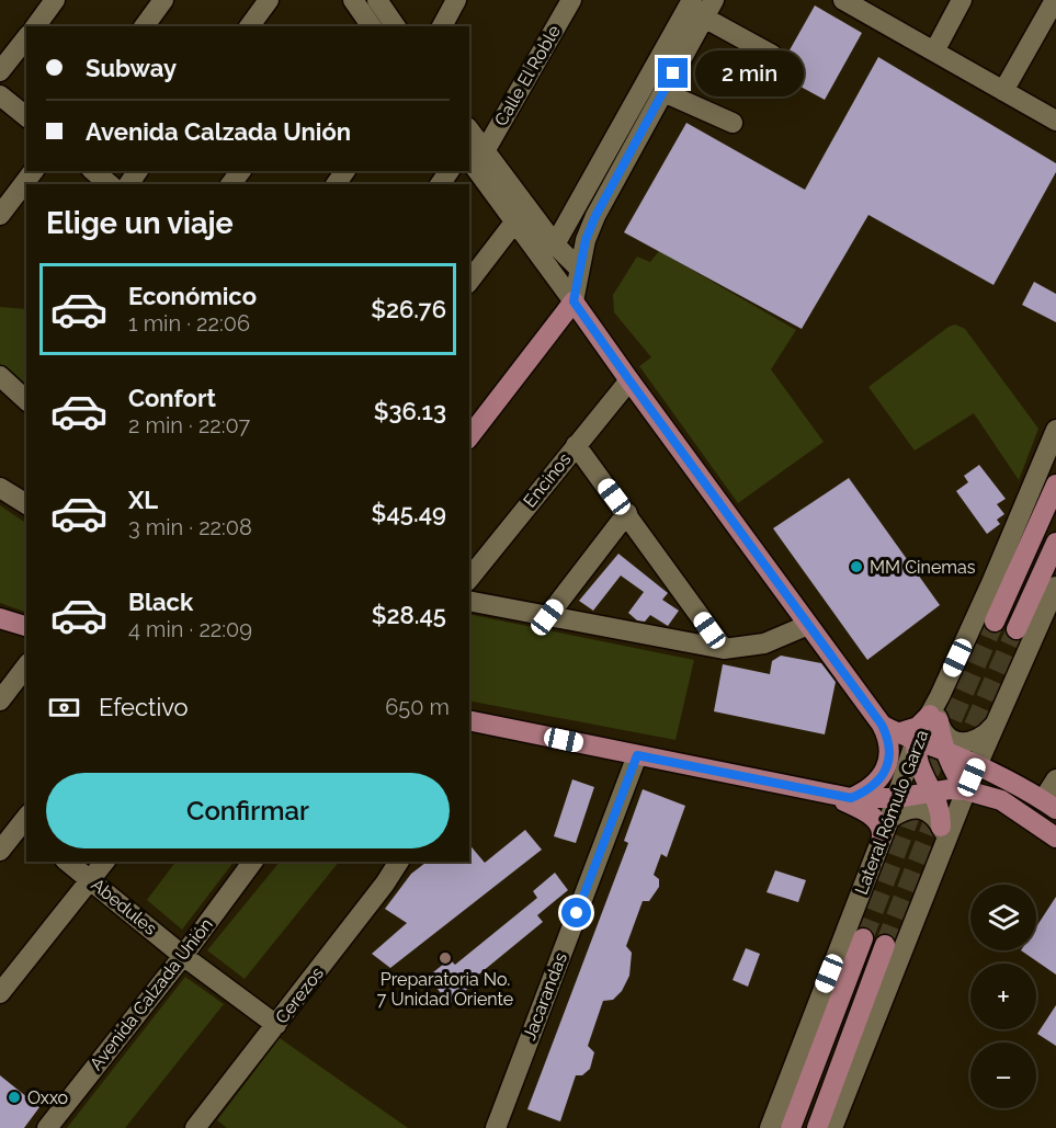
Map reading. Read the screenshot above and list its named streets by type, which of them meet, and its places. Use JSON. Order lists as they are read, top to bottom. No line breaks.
{"streets":{"street":["Calle El Roble","Encinos","Lateral Rómulo Garza","Abedules","Avenida Calzada Unión","Cerezos","Jacarandas"]},"crossings":[["Abedules","Avenida Calzada Unión"],["Abedules","Cerezos"]],"places":["MM Cinemas","Preparatoria No. 7 Unidad Oriente","Oxxo"],"page":{"banner":["Subway","Avenida Calzada Unión"],"bubble":"2 min","heading":"Elige un viaje","list":[{"name":"Económico","note":"1 min · 22:06","value":"$26.76"},{"name":"Confort","note":"2 min · 22:07","value":"$36.13"},{"name":"XL","note":"3 min · 22:08","value":"$45.49"},{"name":"Black","note":"4 min · 22:09","value":"$28.45"}],"pay":["Efectivo","650 m"],"buttons":"Confirmar","map_buttons":["+","−"]}}
